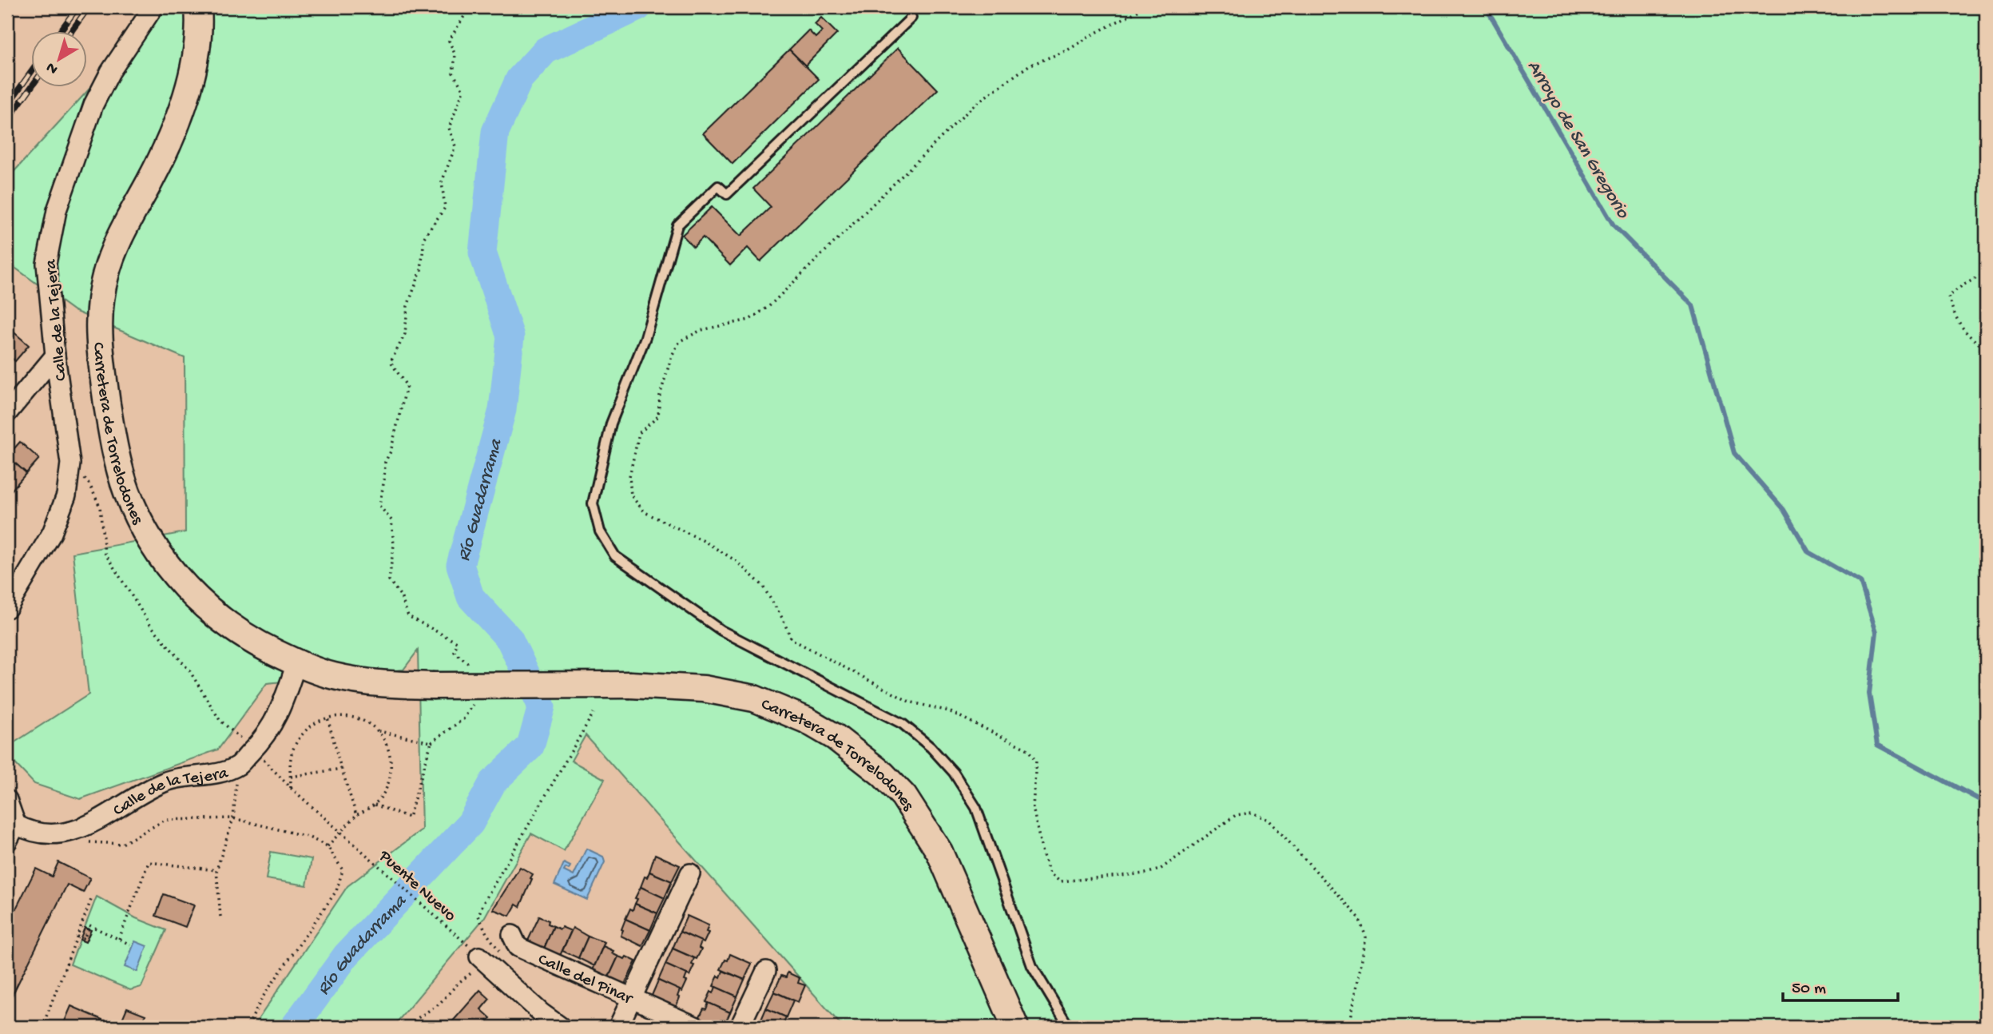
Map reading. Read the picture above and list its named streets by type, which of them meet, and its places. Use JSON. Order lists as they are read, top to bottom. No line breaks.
{"streets":{"main road":["Carretera de Torrelodones"],"street":["Calle de la Tejera","Calle del Pinar"],"path":["Puente Nuevo"]},"crossings":[["Calle de la Tejera","Carretera de Torrelodones"],["Calle de la Tejera","Puente Nuevo"]],"water":["Arroyo de San Gregorio","Río Guadarrama"],"scale_bar":"50 m","north":"bottom left"}
